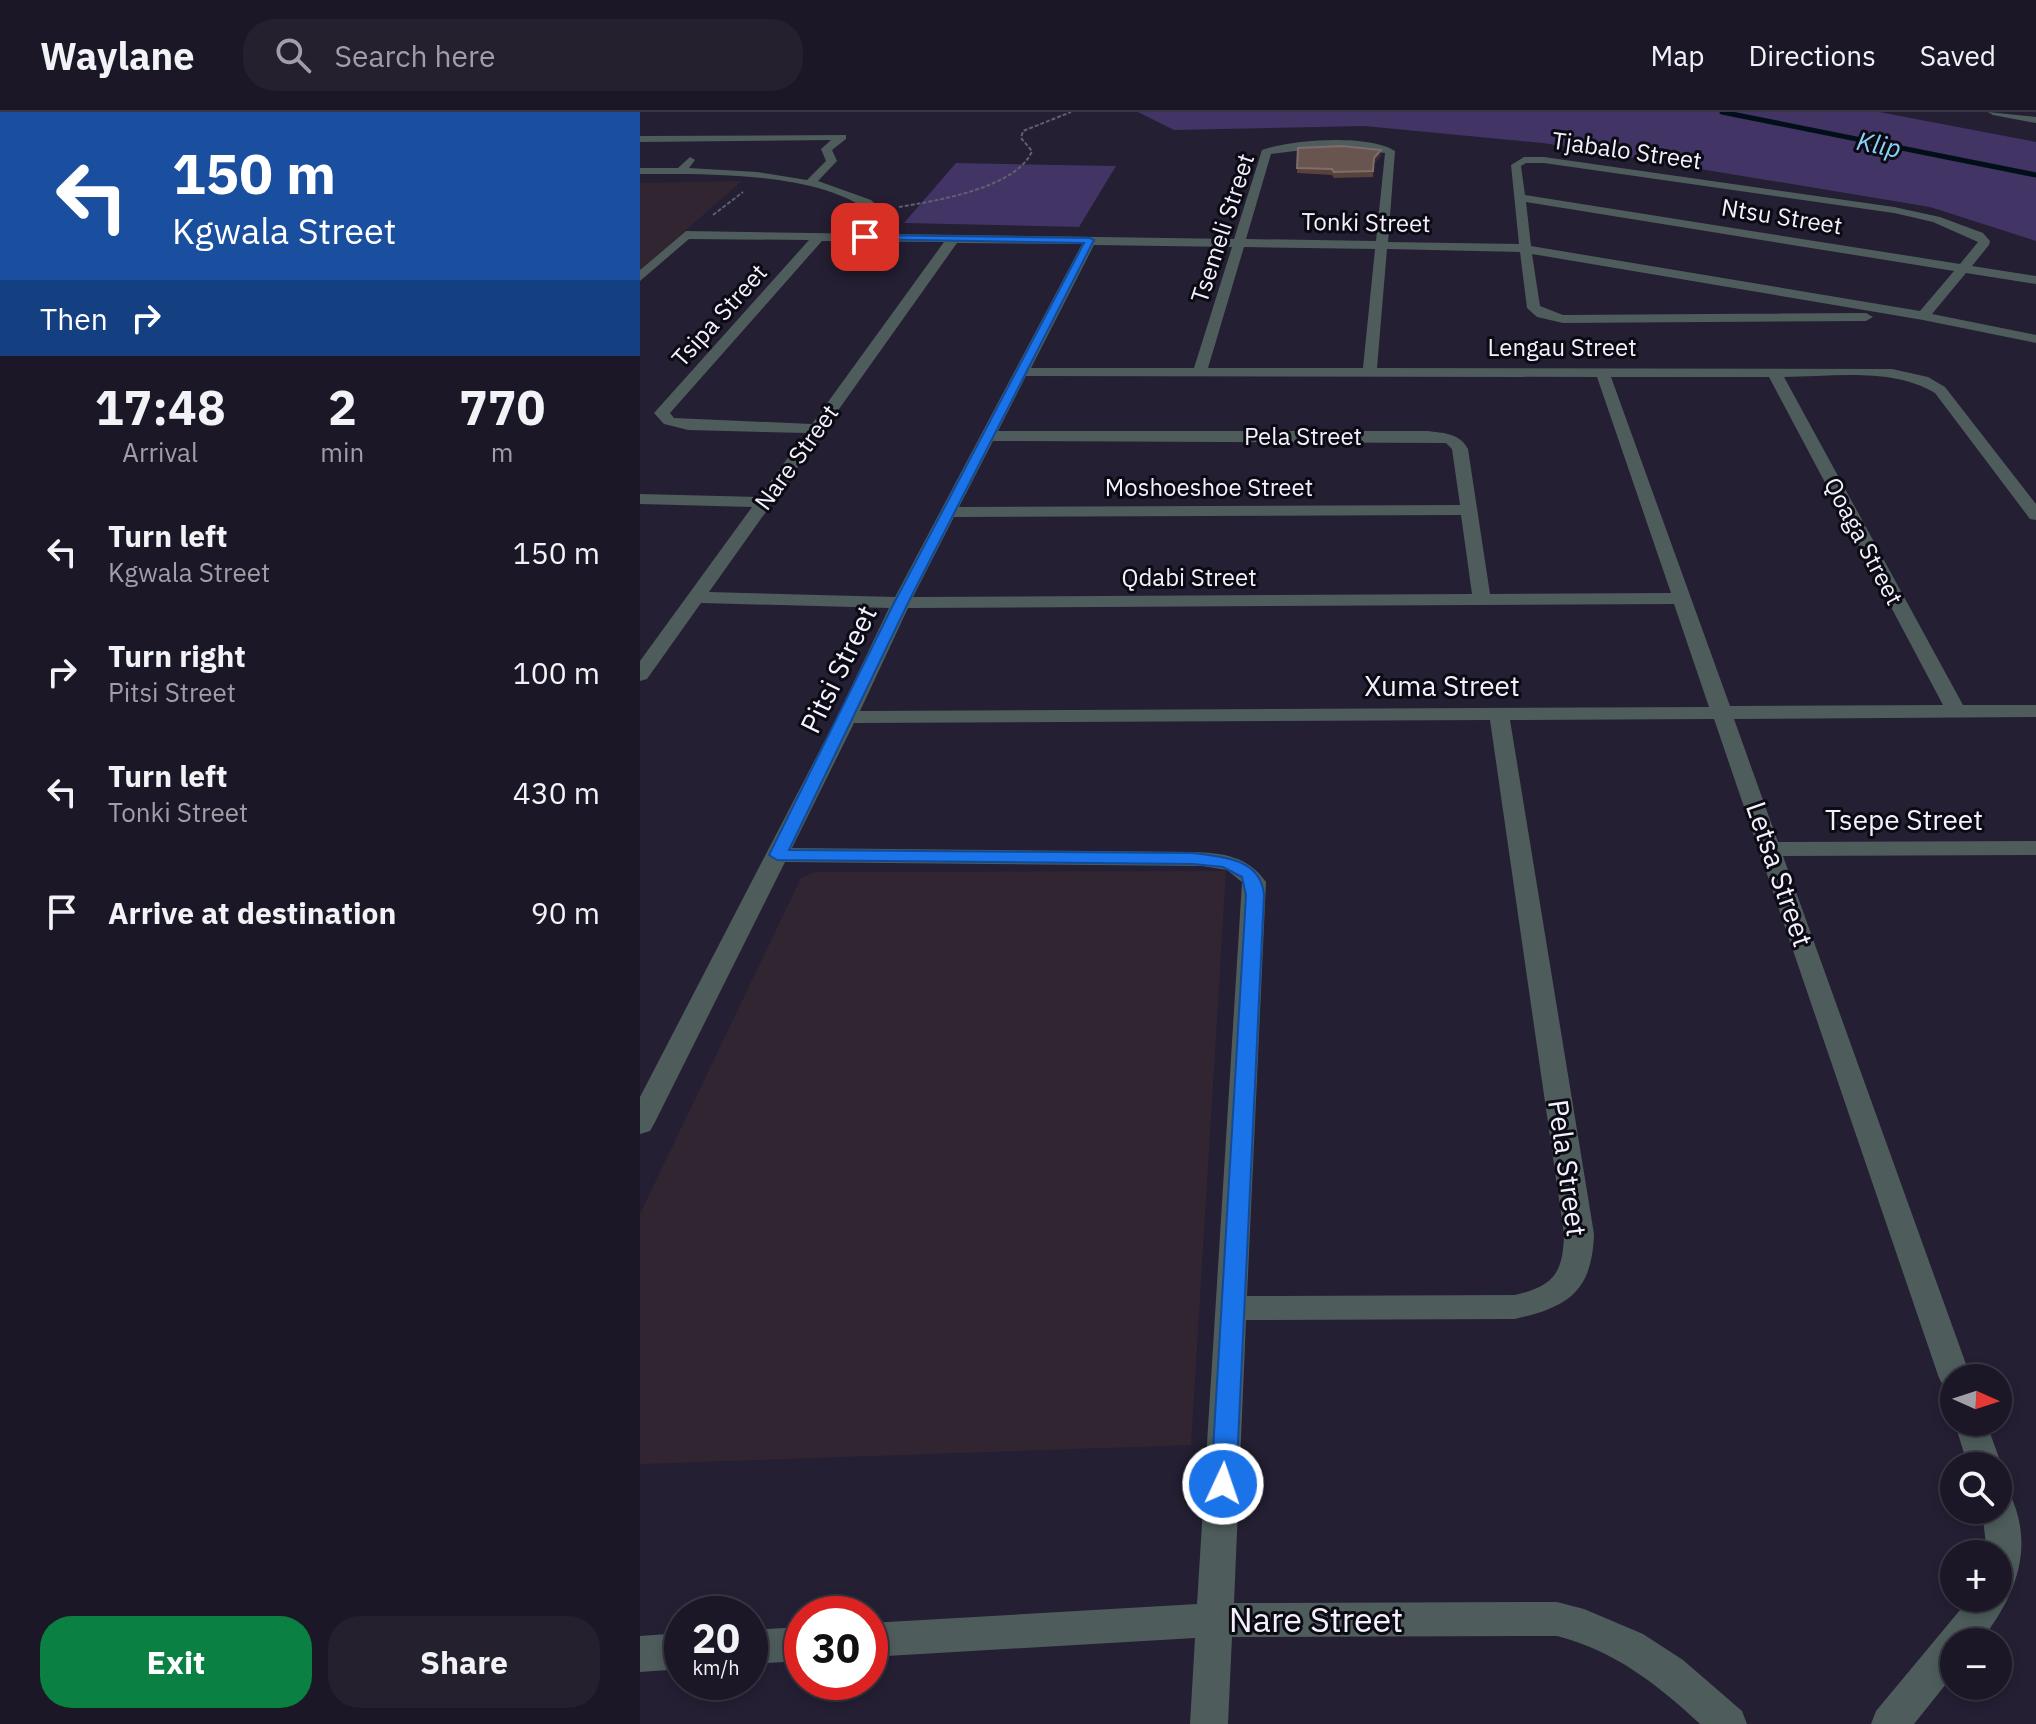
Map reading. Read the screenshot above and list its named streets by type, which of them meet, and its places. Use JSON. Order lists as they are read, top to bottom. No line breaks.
{"streets":{"street":["Tjabalo Street","Ntsu Street","Tonki Street","Tsemeli Street","Tsipa Street","Lengau Street","Pela Street","Nare Street","Moshoeshoe Street","Qoaga Street","Qdabi Street","Pitsi Street","Xuma Street","Tsepe Street","Letsa Street"]},"crossings":[["Tjabalo Street","Ntsu Street"],["Tjabalo Street","Tonki Street"],["Tonki Street","Tsemeli Street"],["Tonki Street","Tsipa Street"],["Tonki Street","Nare Street"],["Tonki Street","Pitsi Street"],["Tsemeli Street","Lengau Street"],["Tsipa Street","Nare Street"],["Lengau Street","Qoaga Street"],["Lengau Street","Pitsi Street"],["Lengau Street","Letsa Street"],["Pela Street","Moshoeshoe Street"],["Pela Street","Qdabi Street"],["Pela Street","Pitsi Street"],["Pela Street","Xuma Street"],["Nare Street","Qdabi Street"],["Moshoeshoe Street","Pitsi Street"],["Qoaga Street","Xuma Street"],["Qdabi Street","Pitsi Street"],["Qdabi Street","Letsa Street"],["Pitsi Street","Xuma Street"],["Xuma Street","Letsa Street"],["Tsepe Street","Letsa Street"]],"water":["Klip"],"north":"right","page":{"header":"Waylane","search":"Search here","nav":["Map","Directions","Saved"],"turn":["150 m","Kgwala Street"],"then":"Then","eta":["17:48","Arrival","2","min","770","m"],"list":[{"name":"Turn left","note":"Kgwala Street","value":"150 m"},{"name":"Turn right","note":"Pitsi Street","value":"100 m"},{"name":"Turn left","note":"Tonki Street","value":"430 m"},{"name":"Arrive at destination","value":"90 m"}],"map_buttons":["+","−"],"speed":"20 km/h","limit":"30","buttons":["Exit","Share"]}}
